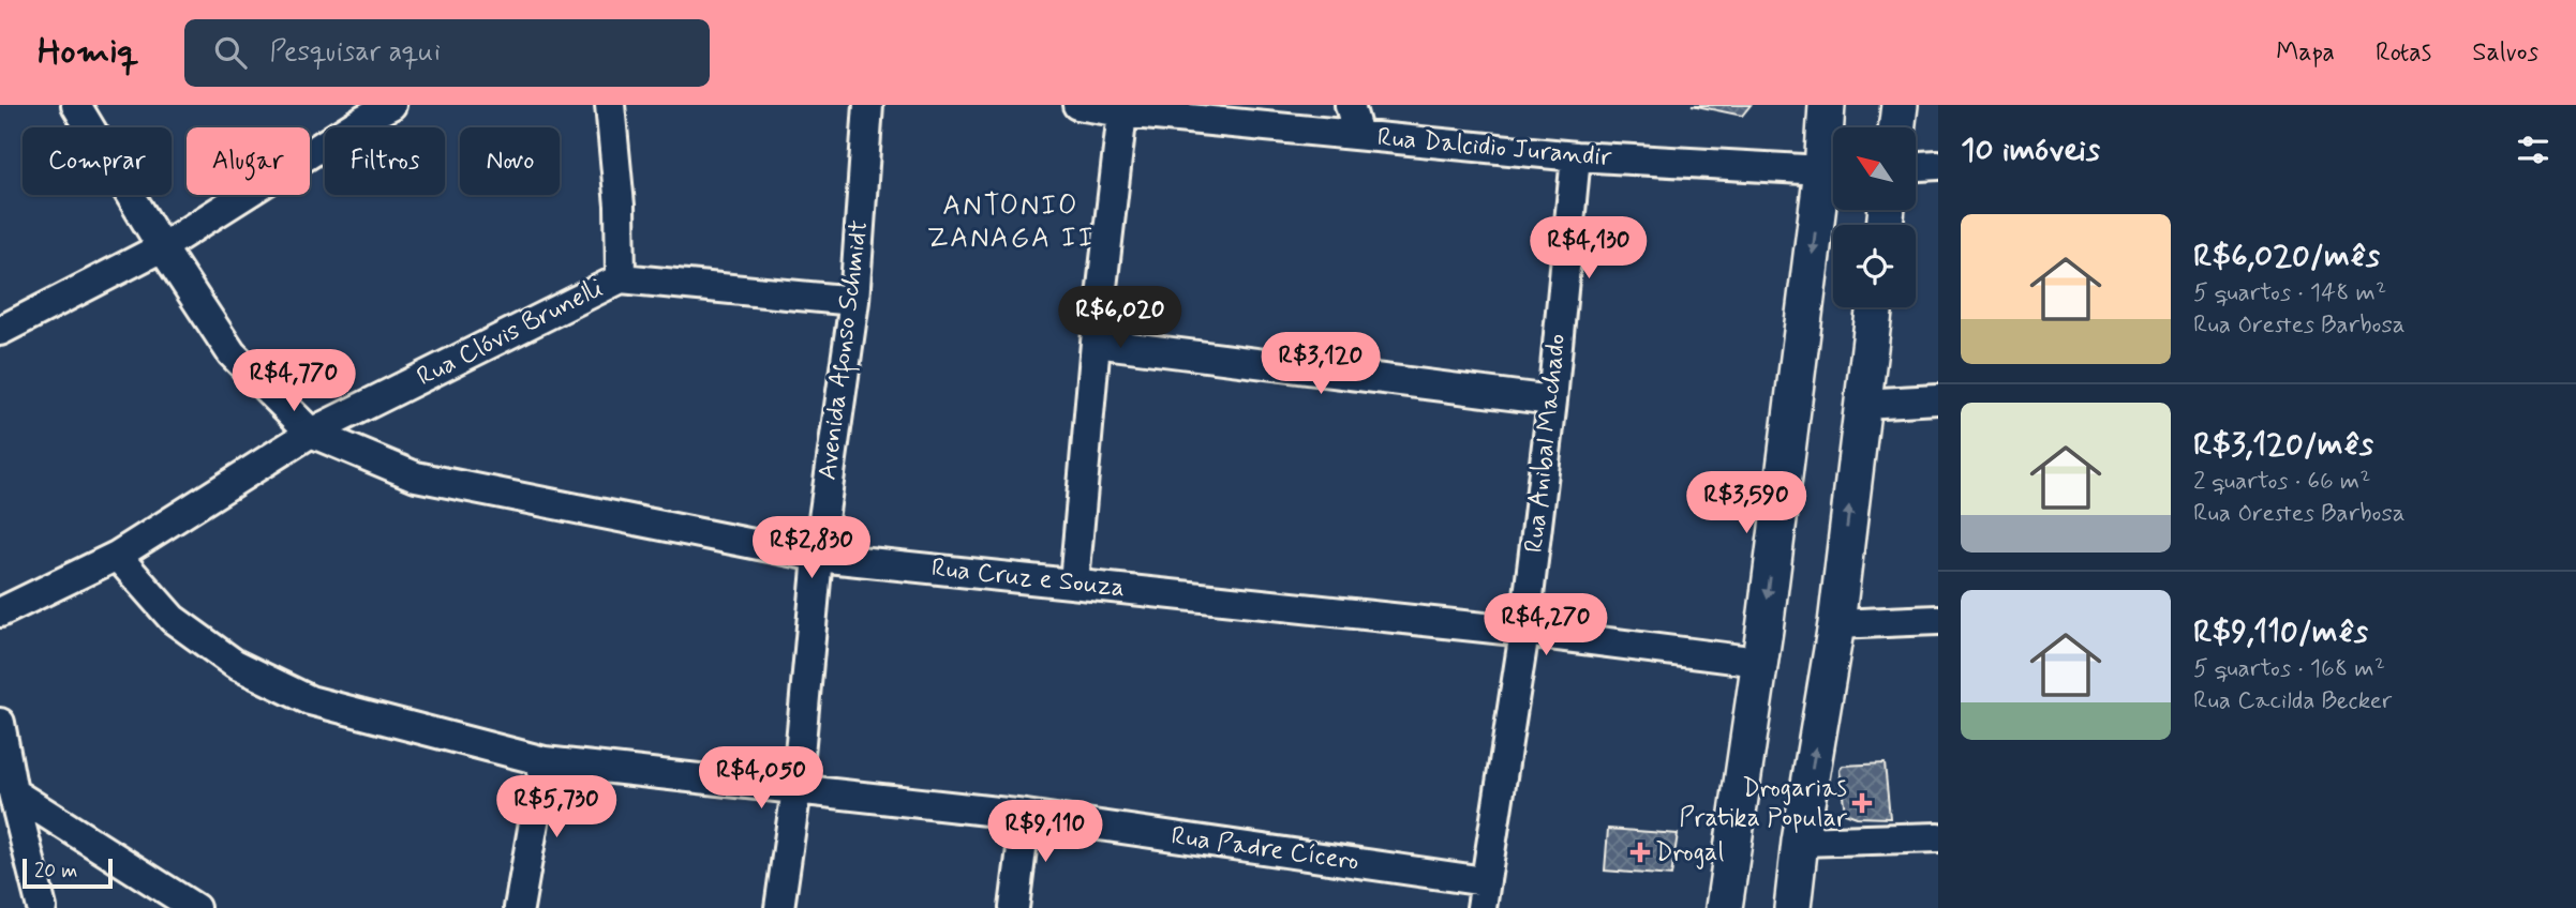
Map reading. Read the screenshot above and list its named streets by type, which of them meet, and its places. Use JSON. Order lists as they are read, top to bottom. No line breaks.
{"streets":{"street":["Rua Dalcidio Jurandir","Rua Clóvis Brunelli","Avenida Afonso Schmidt","Rua Anibal Machado","Rua Cruz e Souza","Rua Padre Cícero"]},"crossings":[["Rua Dalcidio Jurandir","Rua Anibal Machado"],["Rua Clóvis Brunelli","Avenida Afonso Schmidt"],["Rua Clóvis Brunelli","Rua Cruz e Souza"],["Rua Clóvis Brunelli","Rua Padre Cícero"],["Avenida Afonso Schmidt","Rua Cruz e Souza"],["Avenida Afonso Schmidt","Rua Padre Cícero"],["Rua Anibal Machado","Rua Cruz e Souza"],["Rua Anibal Machado","Rua Padre Cícero"]],"districts":["ANTONIO ZANAGA II"],"places":{"health":["Drogarias Pratika Popular","Drogal"]},"scale_bar":"20 m","north":"top left","page":{"header":"Homiq","search":"Pesquisar aqui","nav":["Mapa","Rotas","Salvos"],"heading":"10 imóveis","chip":["Comprar","Alugar","Filtros","Novo"],"list":[{"name":"R$6,020/mês","note":"5 quartos · 148 m² · Rua Orestes Barbosa"},{"name":"R$3,120/mês","note":"2 quartos · 66 m² · Rua Orestes Barbosa"},{"name":"R$9,110/mês","note":"5 quartos · 168 m² · Rua Cacilda Becker"}],"price":["R$4,130","R$6,020","R$3,120","R$4,770","R$3,590","R$2,830","R$4,270","R$4,050","R$5,730","R$9,110"],"scale":"20 m"}}
